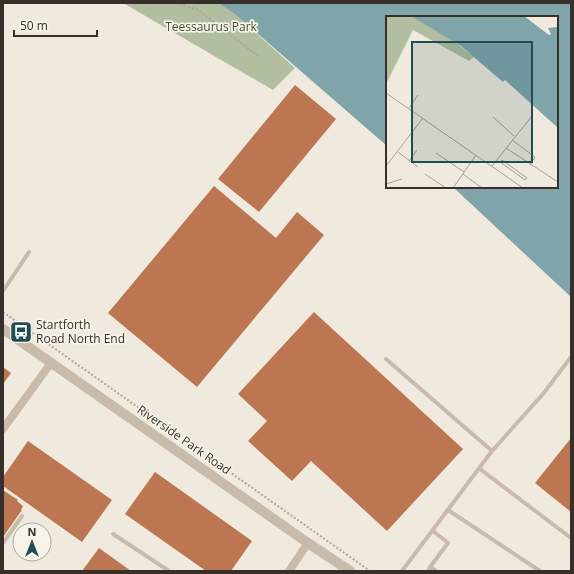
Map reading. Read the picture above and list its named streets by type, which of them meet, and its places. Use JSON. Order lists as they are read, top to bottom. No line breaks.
{"streets":{"street":["Riverside Park Road"]},"parks":["Teessaurus Park"],"places":{"bus stop":["Startforth Road North End"]},"scale_bar":"50 m","north":"top"}
